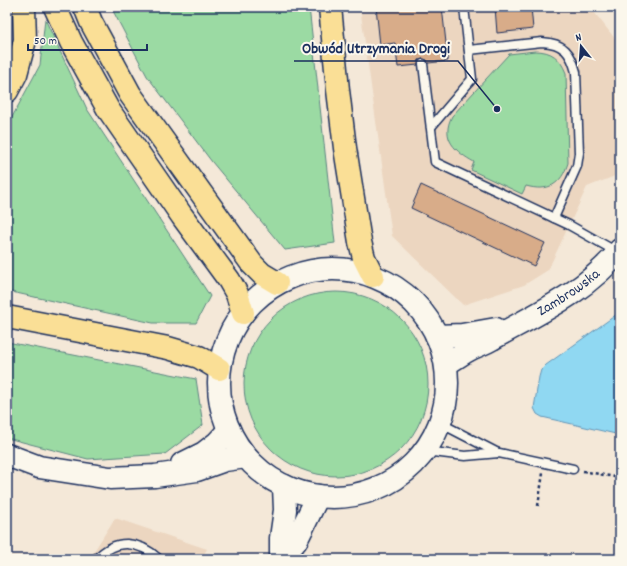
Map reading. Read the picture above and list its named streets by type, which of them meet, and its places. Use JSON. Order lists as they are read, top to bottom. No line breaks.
{"streets":{"main road":["Zambrowska"]},"places":["Obwód Utrzymania Drogi"],"scale_bar":"50 m","north":"top"}
